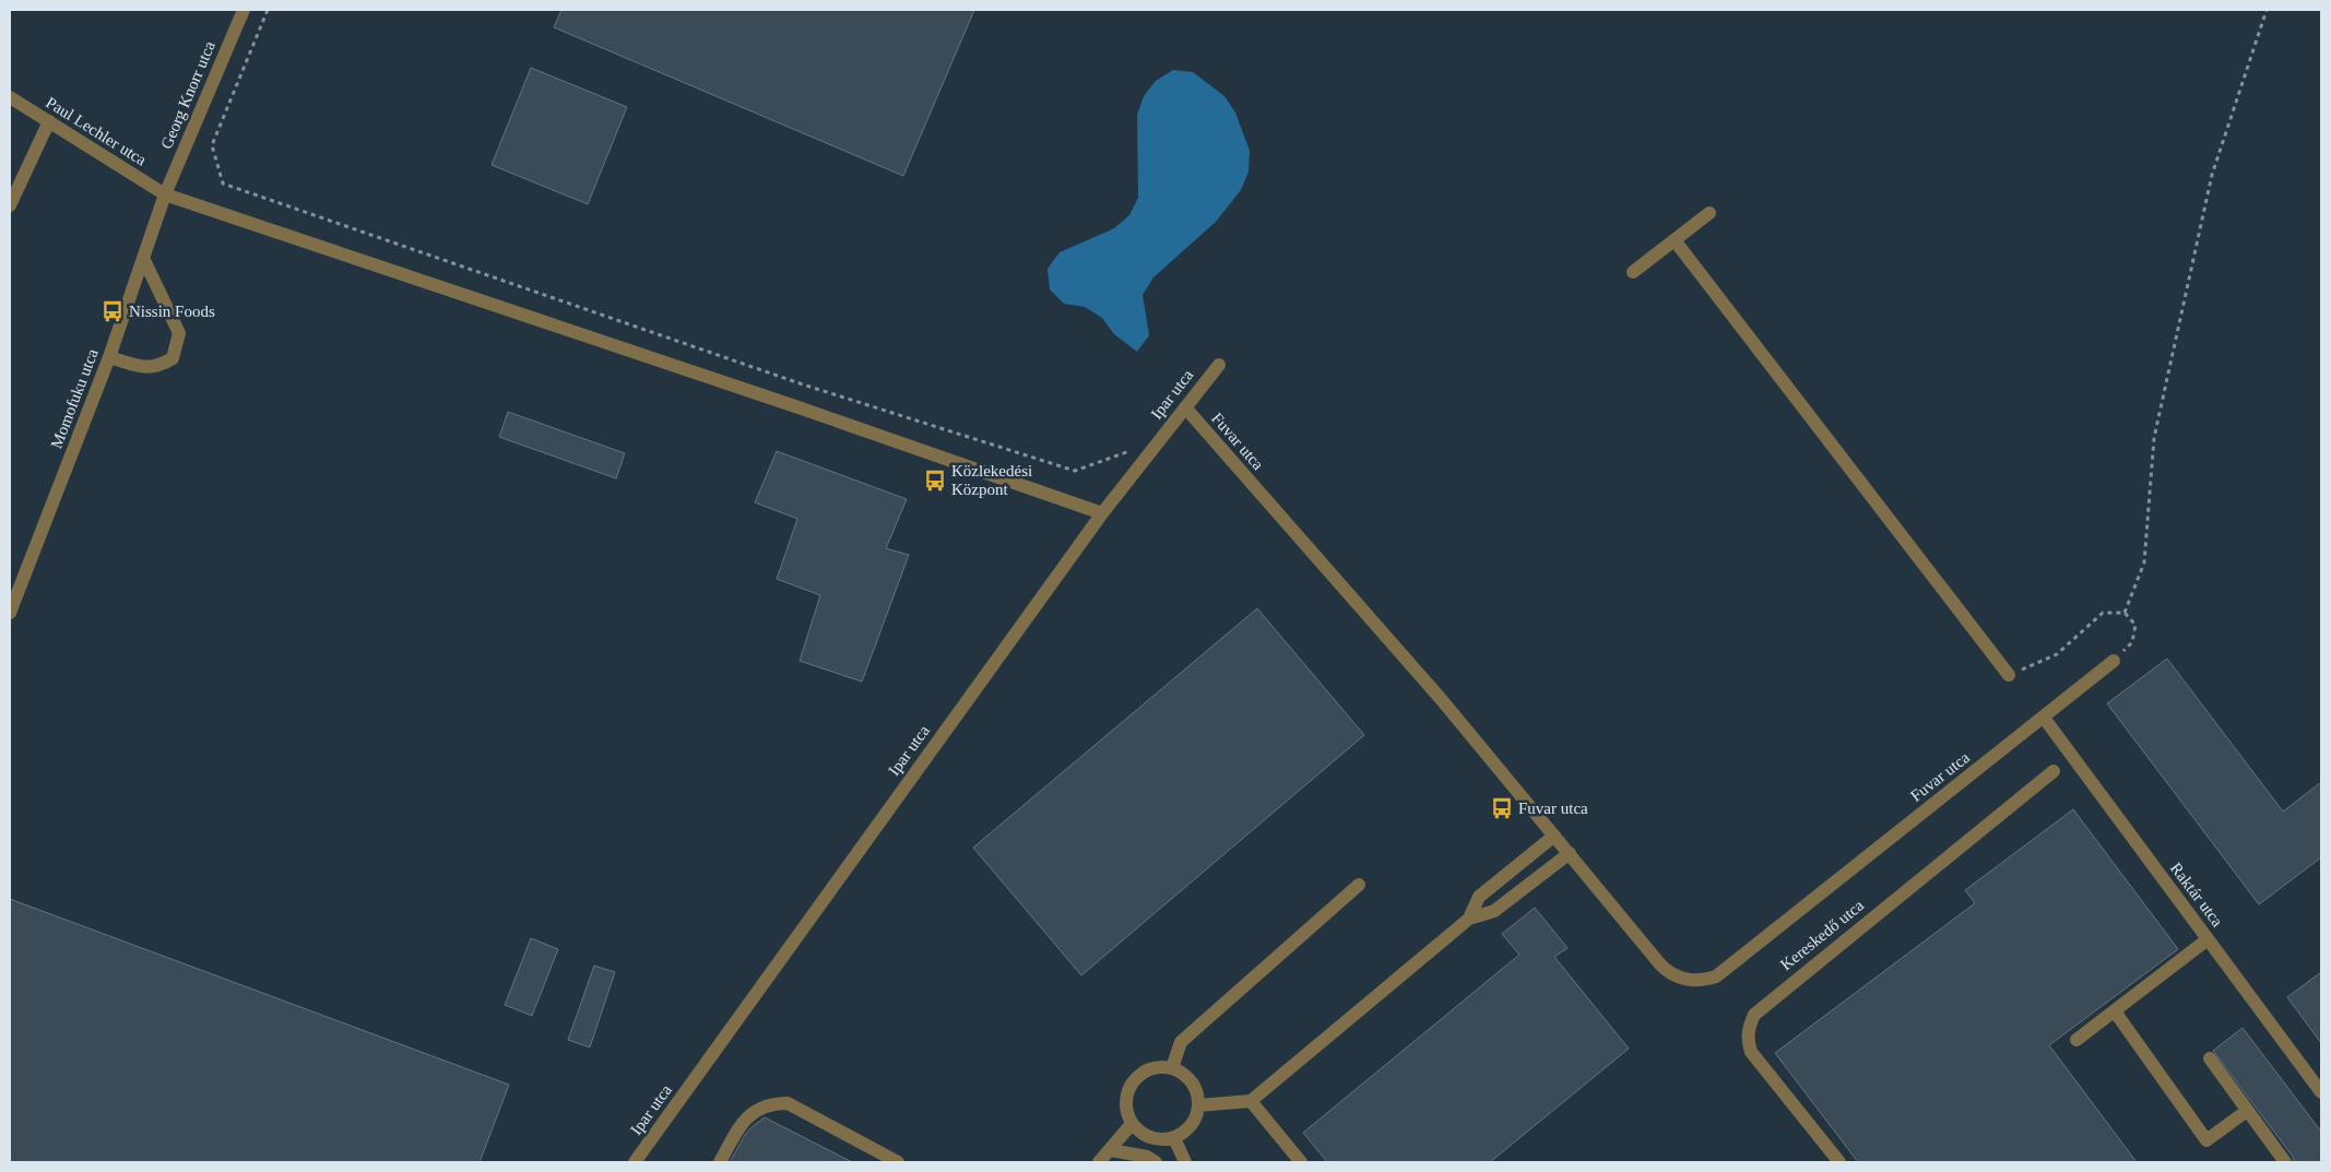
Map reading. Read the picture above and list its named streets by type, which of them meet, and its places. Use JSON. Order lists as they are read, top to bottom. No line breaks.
{"streets":{"street":["Georg Knorr utca","Paul Lechler utca","Ipar utca","Momofuku utca","Fuvar utca","Raktár utca","Kereskedő utca"]},"crossings":[["Georg Knorr utca","Paul Lechler utca"],["Georg Knorr utca","Momofuku utca"],["Paul Lechler utca","Ipar utca"],["Paul Lechler utca","Momofuku utca"],["Ipar utca","Fuvar utca"],["Fuvar utca","Raktár utca"]],"places":{"bus stop":["Nissin Foods","Közlekedési Központ","Fuvar utca"]}}
